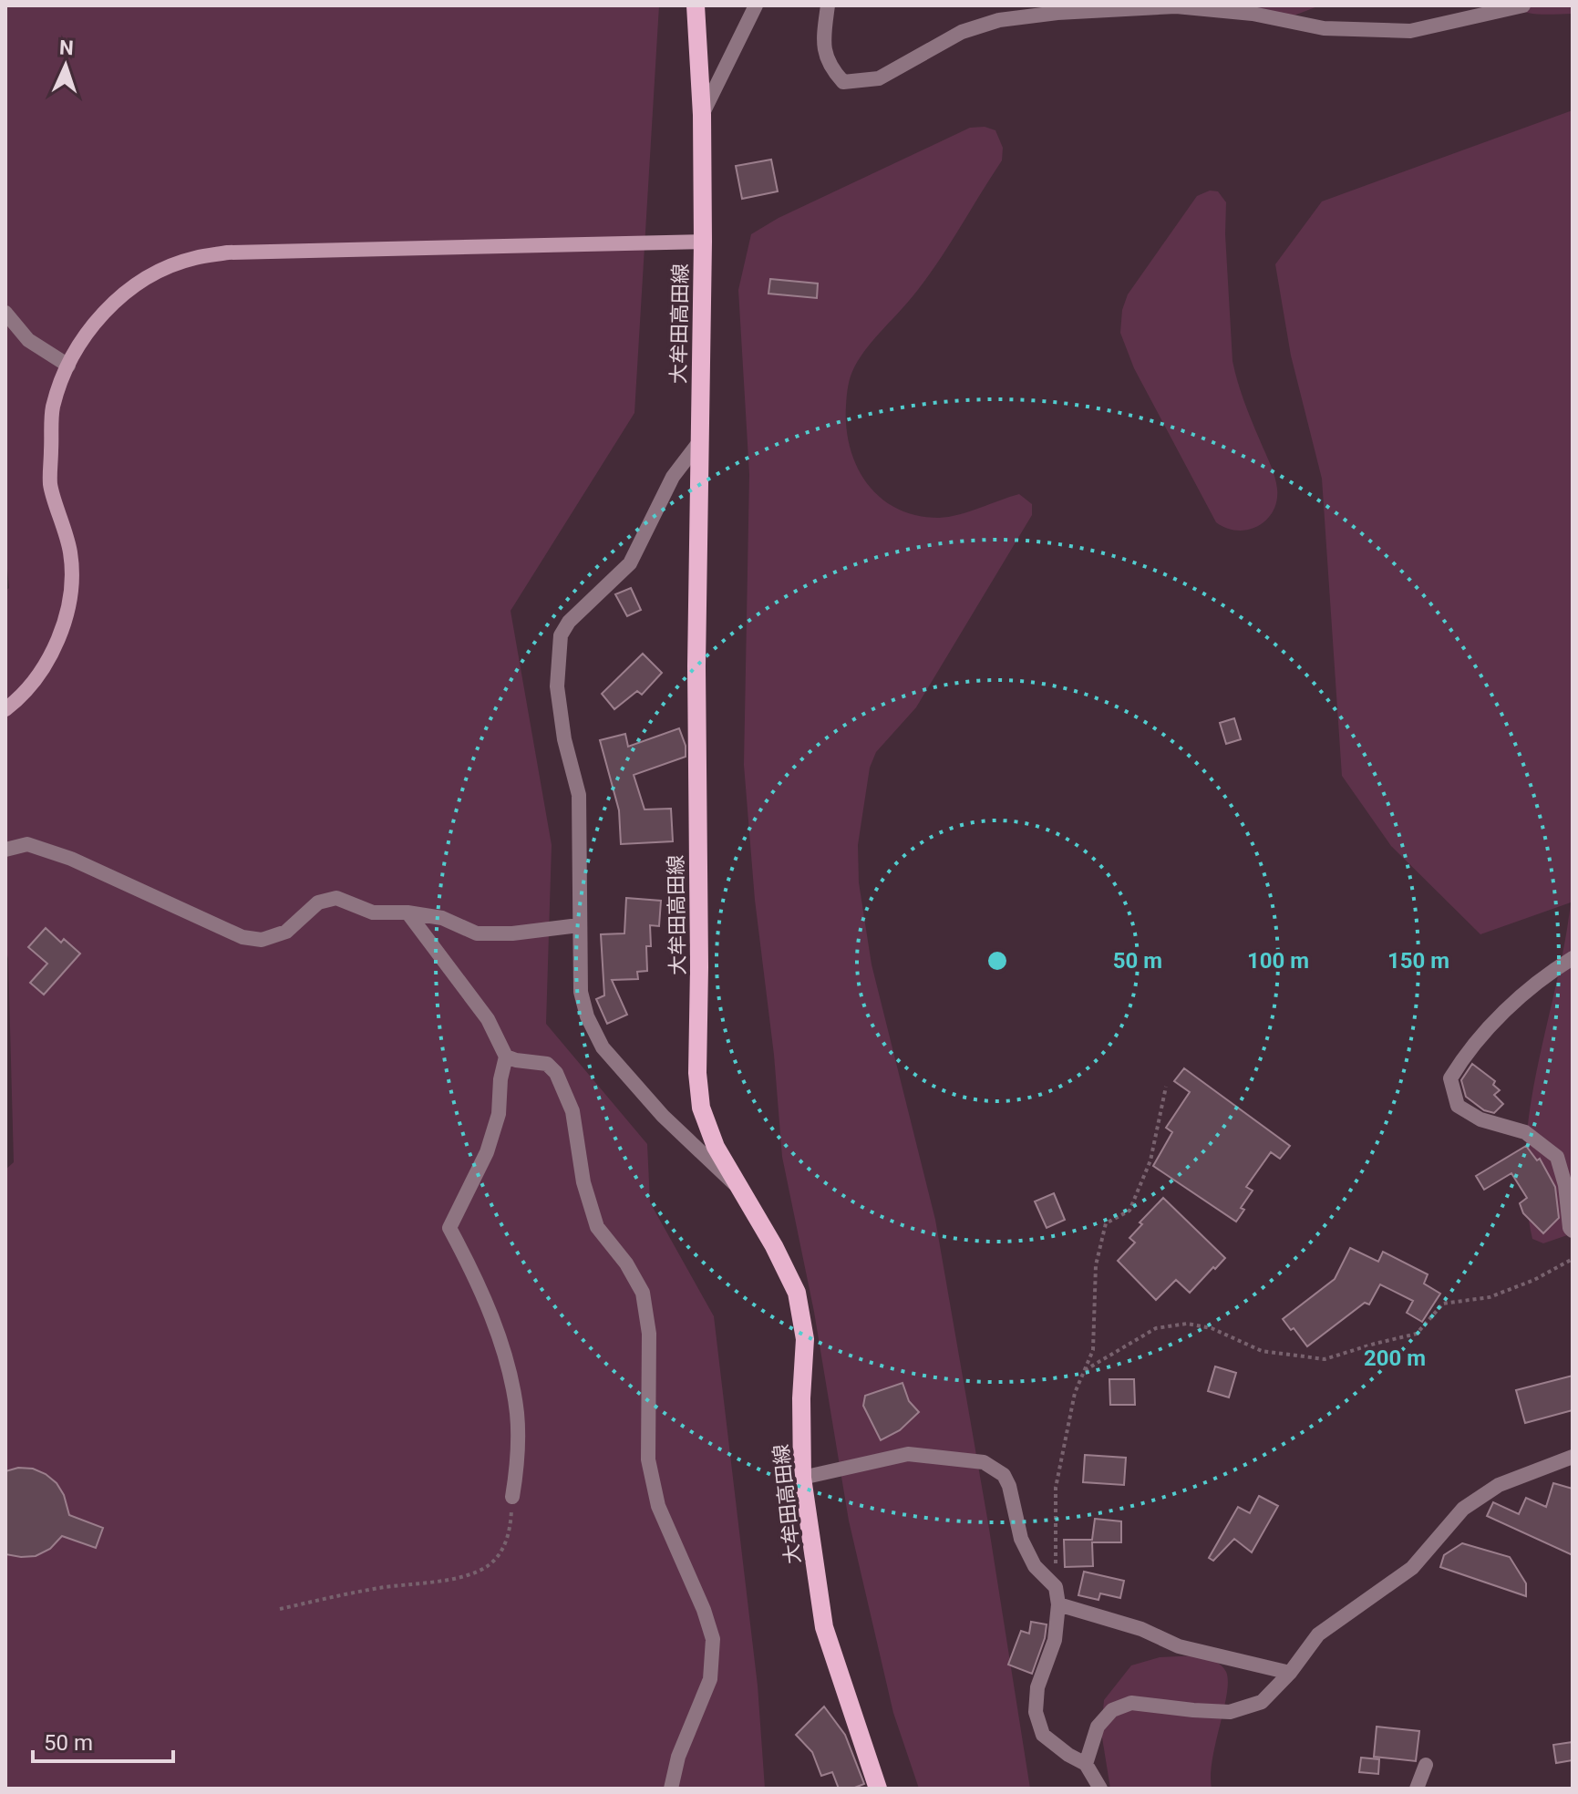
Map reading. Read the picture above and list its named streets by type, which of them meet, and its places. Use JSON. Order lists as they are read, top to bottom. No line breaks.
{"streets":{"main road":["大牟田高田線"]},"scale_bar":"50 m","north":"top","rings":["50 m","100 m","150 m","200 m"]}
